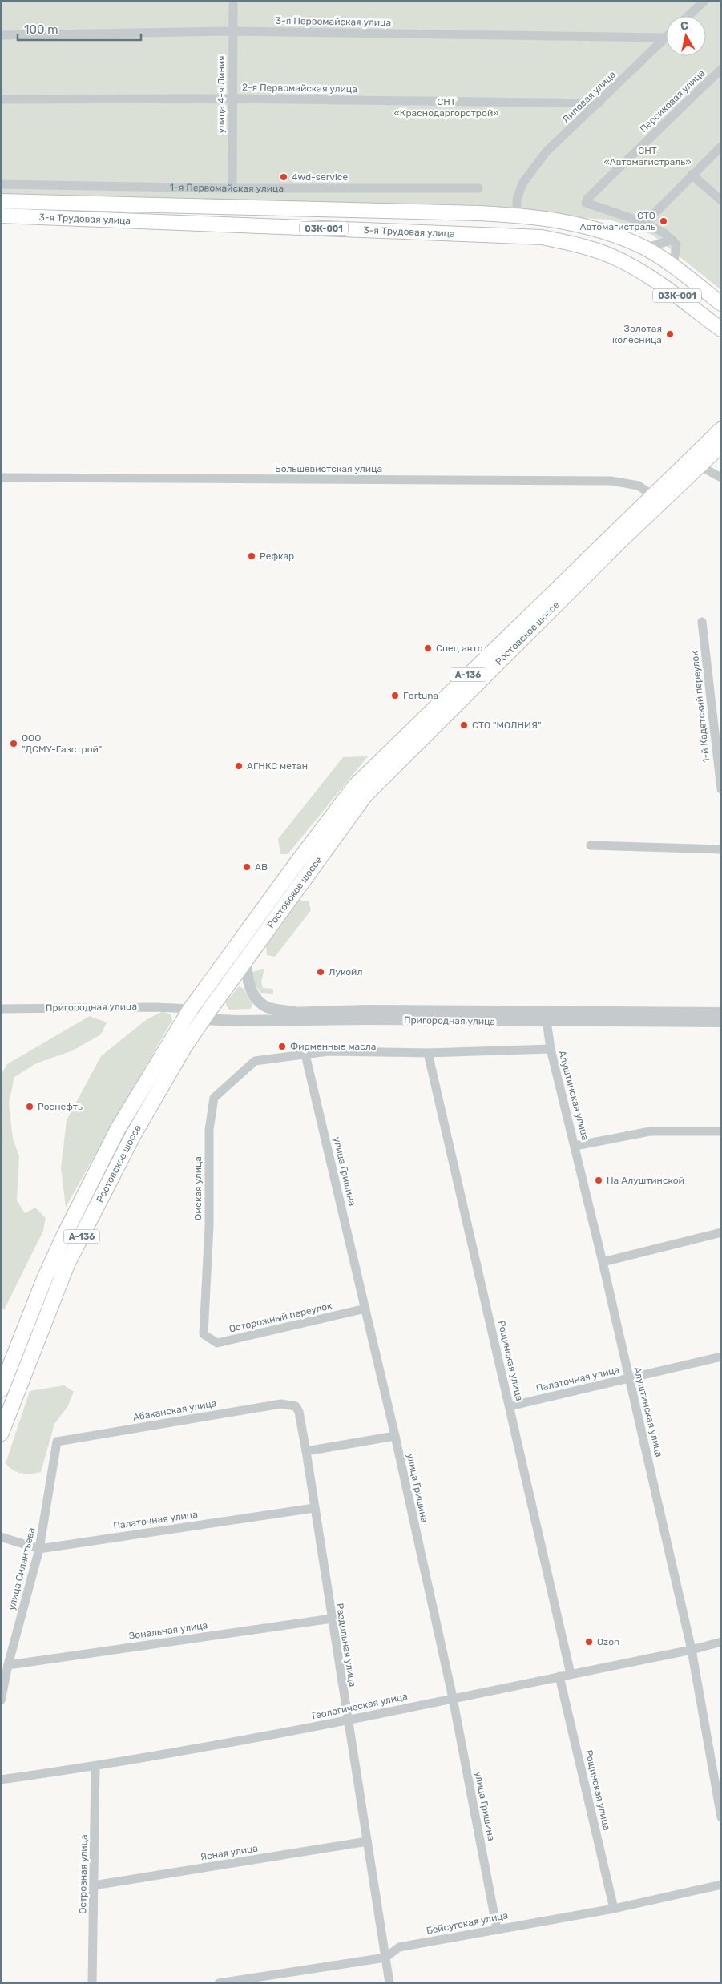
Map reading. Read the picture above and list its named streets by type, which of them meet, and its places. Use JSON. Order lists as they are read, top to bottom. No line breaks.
{"streets":{"highway":["Ростовское шоссе","А-136"],"main road":["3-я Трудовая улица","03К-001"],"street":["3-я Первомайская улица","2-я Первомайская улица","улица 4-я Линия","Липовая улица","Персиковая улица","1-я Первомайская улица","Большевистская улица","1-й Кадетский переулок","Пригородная улица","Алуштинская улица","улица Гришина","Омская улица","Осторожный переулок","Рощинская улица","Палаточная улица","Абаканская улица","улица Силантьева","Зональная улица","Раздольная улица","Геологическая улица","Ясная улица","Островная улица","Бейсугская улица"]},"crossings":[["3-я Первомайская улица","улица 4-я Линия"],["3-я Первомайская улица","Липовая улица"],["2-я Первомайская улица","улица 4-я Линия"],["2-я Первомайская улица","Липовая улица"],["улица 4-я Линия","1-я Первомайская улица"],["Липовая улица","3-я Трудовая улица"],["Липовая улица","03К-001"],["3-я Трудовая улица","03К-001"],["Большевистская улица","Ростовское шоссе"],["Ростовское шоссе","Пригородная улица"],["Пригородная улица","Алуштинская улица"],["Алуштинская улица","Палаточная улица"],["Алуштинская улица","Геологическая улица"],["улица Гришина","Омская улица"],["улица Гришина","Осторожный переулок"],["улица Гришина","Геологическая улица"],["улица Гришина","Бейсугская улица"],["Омская улица","Осторожный переулок"],["Рощинская улица","Палаточная улица"],["Рощинская улица","Геологическая улица"],["Рощинская улица","Бейсугская улица"],["Палаточная улица","улица Силантьева"],["Палаточная улица","Раздольная улица"],["Абаканская улица","улица Силантьева"],["Абаканская улица","Раздольная улица"],["улица Силантьева","Зональная улица"],["Зональная улица","Раздольная улица"],["Раздольная улица","Геологическая улица"],["Раздольная улица","Ясная улица"],["Раздольная улица","Бейсугская улица"],["Геологическая улица","Островная улица"],["Ясная улица","Островная улица"]],"parks":["СНТ «Краснодаргорстрой»","СНТ «Автомагистраль»"],"places":["4wd-service","СТО Автомагистраль","Золотая колесница","Рефкар","Спец авто","Fortuna","СТО \"МОЛНИЯ\"","ООО \"ДСМУ-Газстрой\"","АГНКС метан","АВ","Лукойл","Фирменные масла","Роснефть","На Алуштинской","Ozon"],"scale_bar":"100 m","north":"top"}
